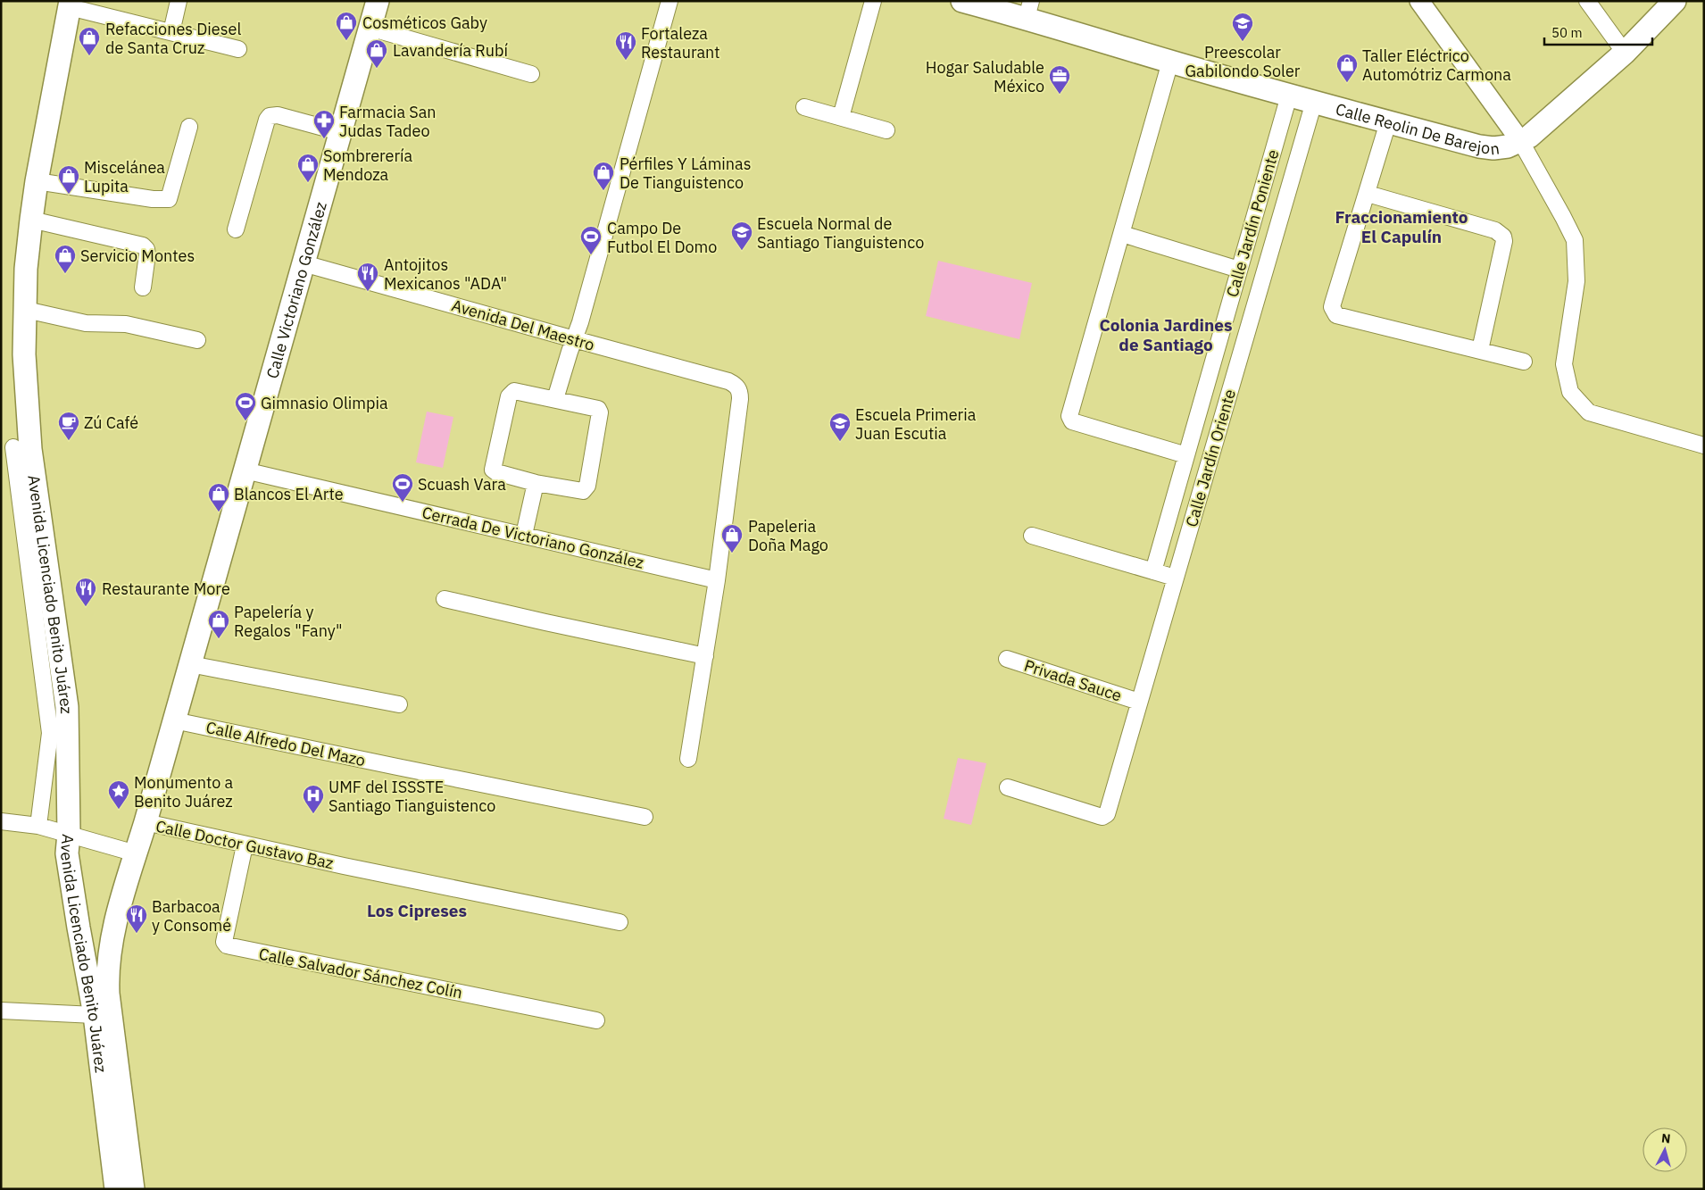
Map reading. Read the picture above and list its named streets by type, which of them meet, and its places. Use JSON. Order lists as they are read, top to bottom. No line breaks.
{"streets":{"main road":["Calle Reolin De Barejon","Calle Victoriano González","Avenida Licenciado Benito Juárez"],"street":["Calle Jardín Poniente","Avenida Del Maestro","Calle Jardín Oriente","Cerrada De Victoriano González","Privada Sauce","Calle Alfredo Del Mazo","Calle Doctor Gustavo Baz","Calle Salvador Sánchez Colín"]},"crossings":[["Calle Reolin De Barejon","Calle Jardín Poniente"],["Calle Reolin De Barejon","Calle Jardín Oriente"],["Calle Victoriano González","Avenida Del Maestro"],["Calle Victoriano González","Cerrada De Victoriano González"],["Calle Victoriano González","Avenida Licenciado Benito Juárez"],["Calle Victoriano González","Calle Alfredo Del Mazo"],["Calle Victoriano González","Calle Doctor Gustavo Baz"],["Avenida Del Maestro","Cerrada De Victoriano González"],["Calle Jardín Oriente","Privada Sauce"],["Calle Doctor Gustavo Baz","Calle Salvador Sánchez Colín"]],"districts":["Fraccionamiento El Capulín","Colonia Jardines de Santiago","Los Cipreses"],"places":{"shop":["Cosméticos Gaby","Refacciones Diesel de Santa Cruz","Lavandería Rubí","Taller Eléctrico Automótriz Carmona","Sombrerería Mendoza","Pérfiles Y Láminas De Tianguistenco","Miscelánea Lupita","Servicio Montes","Blancos El Arte","Papeleria Doña Mago","Papelería y Regalos \"Fany\""],"school or university":["Preescolar Gabilondo Soler","Escuela Normal de Santiago Tianguistenco","Escuela Primeria Juan Escutia"],"restaurant":["Fortaleza Restaurant","Antojitos Mexicanos \"ADA\"","Restaurante More","Barbacoa y Consomé"],"office":["Hogar Saludable México"],"pharmacy":["Farmacia San Judas Tadeo"],"sports":["Campo De Futbol El Domo","Gimnasio Olimpia","Scuash Vara"],"cafe":["Zú Café"],"place":["Monumento a Benito Juárez"],"hospital":["UMF del ISSSTE Santiago Tianguistenco"]},"scale_bar":"50 m","north":"top"}
